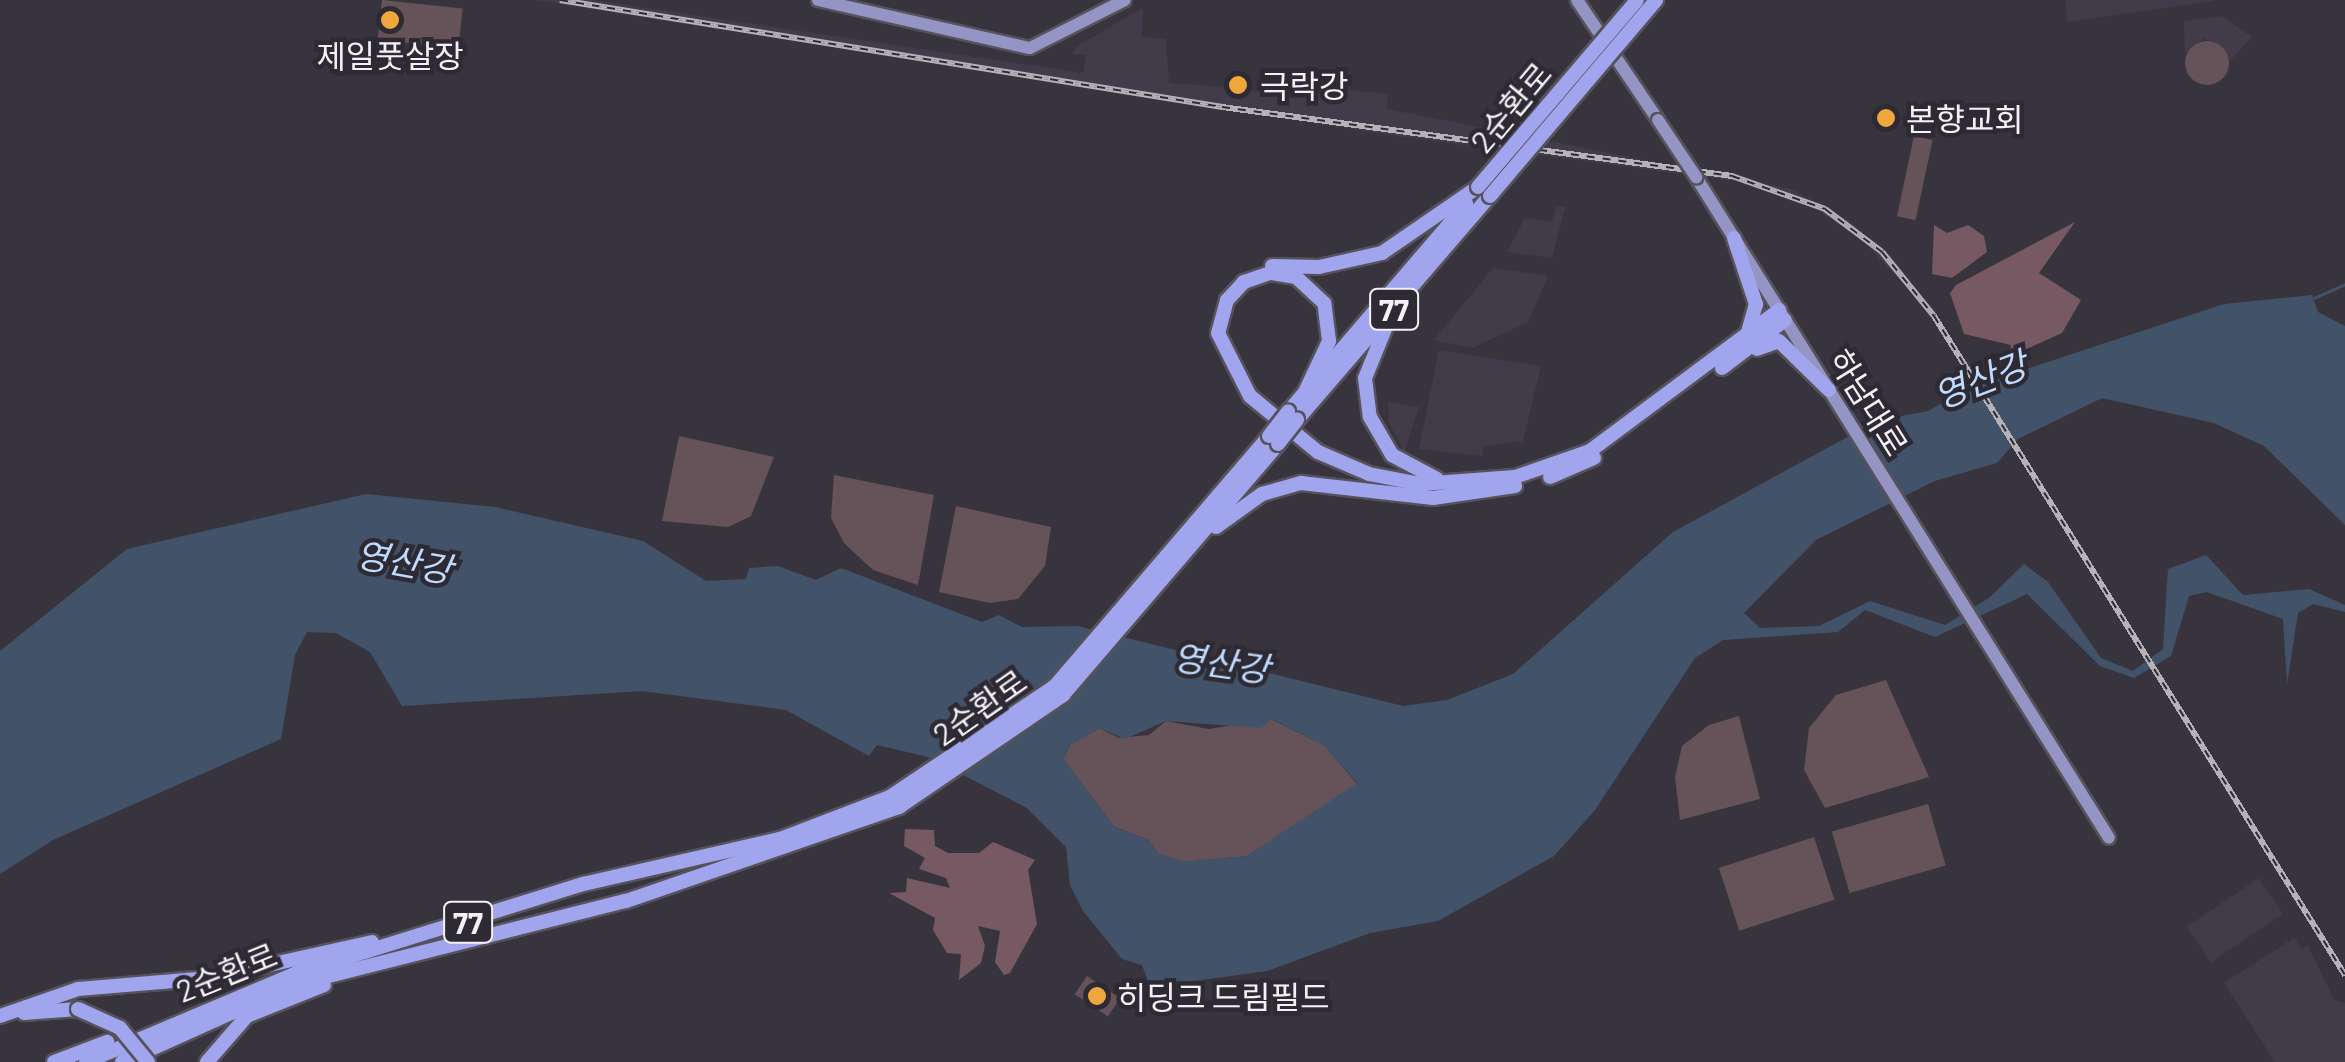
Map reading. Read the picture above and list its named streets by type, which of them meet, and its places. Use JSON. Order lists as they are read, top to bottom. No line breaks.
{"streets":{"highway":["2순환로","77"],"main road":["하남대로"]},"water":["영산강"],"places":["제일풋살장","극락강","본향교회","히딩크 드림필드"]}
